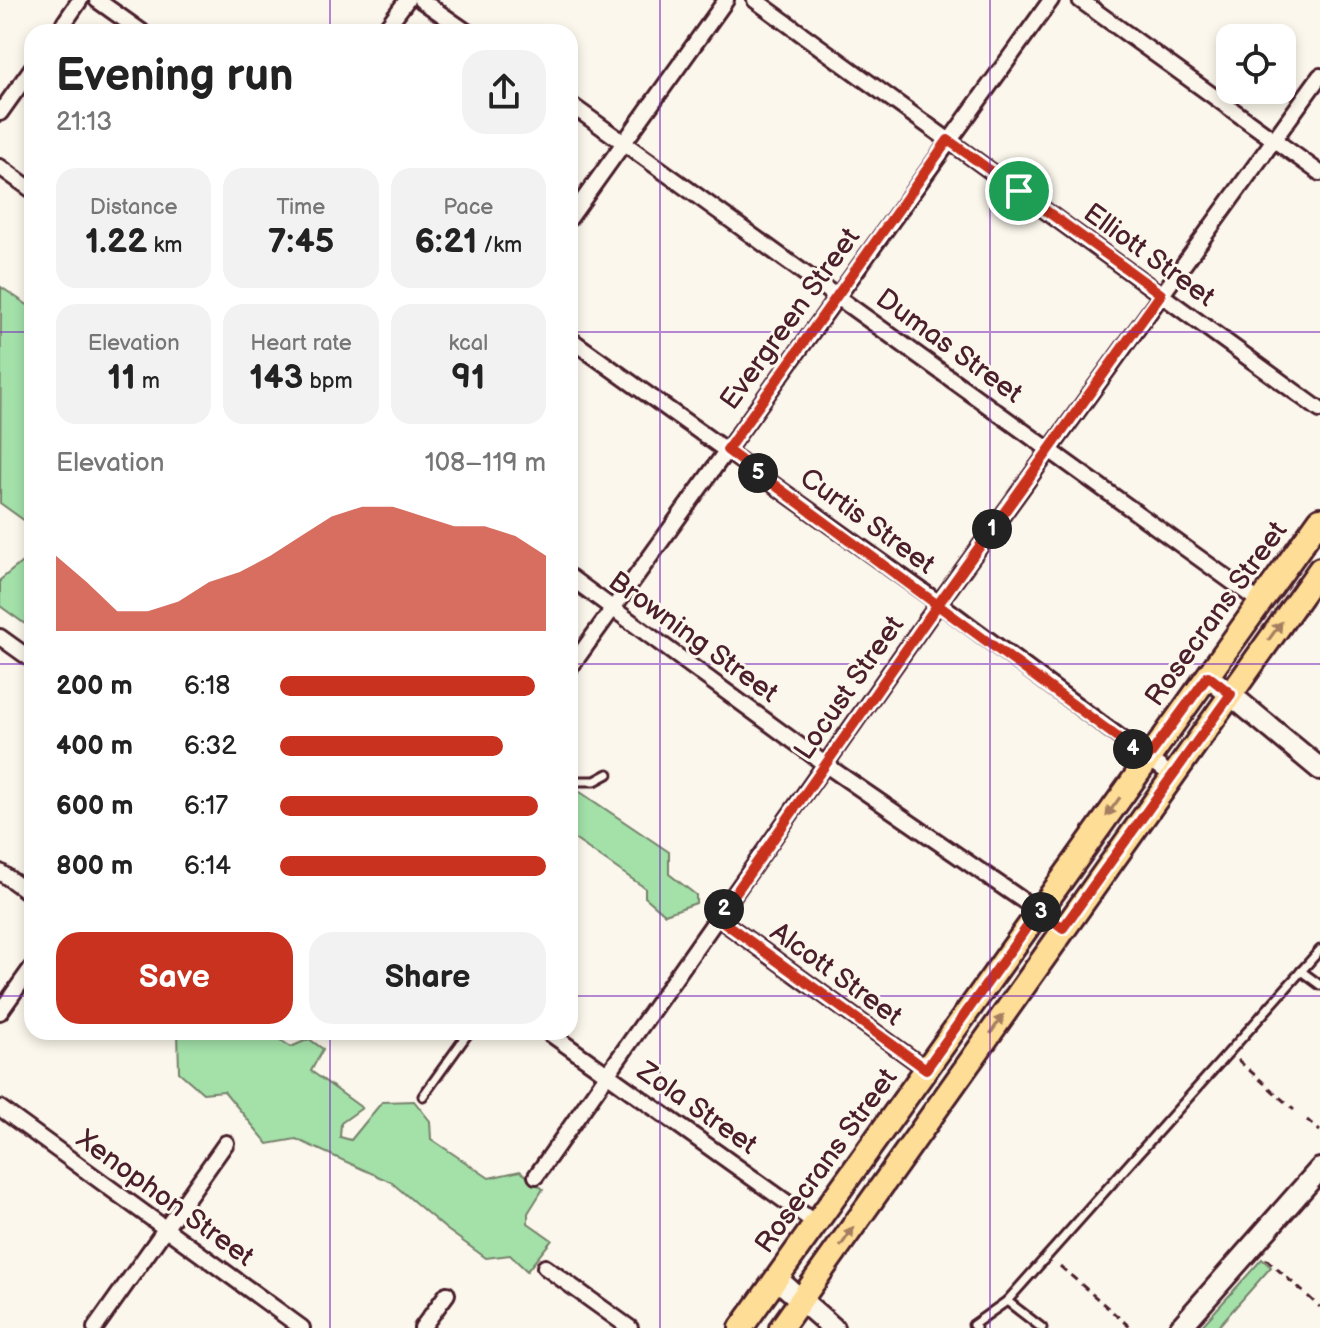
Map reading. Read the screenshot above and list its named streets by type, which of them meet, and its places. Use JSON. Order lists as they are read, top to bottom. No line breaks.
{"streets":{"main road":["Rosecrans Street"],"street":["Elliott Street","Evergreen Street","Dumas Street","Curtis Street","Browning Street","Locust Street","Alcott Street","Zola Street","Xenophon Street"]},"crossings":[["Elliott Street","Evergreen Street"],["Elliott Street","Locust Street"],["Evergreen Street","Dumas Street"],["Evergreen Street","Curtis Street"],["Evergreen Street","Browning Street"],["Dumas Street","Rosecrans Street"],["Dumas Street","Locust Street"],["Curtis Street","Rosecrans Street"],["Curtis Street","Locust Street"],["Rosecrans Street","Browning Street"],["Rosecrans Street","Alcott Street"],["Rosecrans Street","Zola Street"],["Browning Street","Locust Street"],["Locust Street","Alcott Street"],["Locust Street","Zola Street"]],"page":{"heading":["Evening run","21:13"],"stats":[["Distance","1.22 km"],["Time","7:45"],["Pace","6:21 /km"],["Elevation","11 m"],["Heart rate","143 bpm"],["kcal","91"]],"chart":["Elevation","108–119 m"],"pins":["5","1","4","2","3"],"list":[{"name":"200 m","note":"6:18"},{"name":"400 m","note":"6:32"},{"name":"600 m","note":"6:17"},{"name":"800 m","note":"6:14"}],"buttons":["Save","Share"]}}
